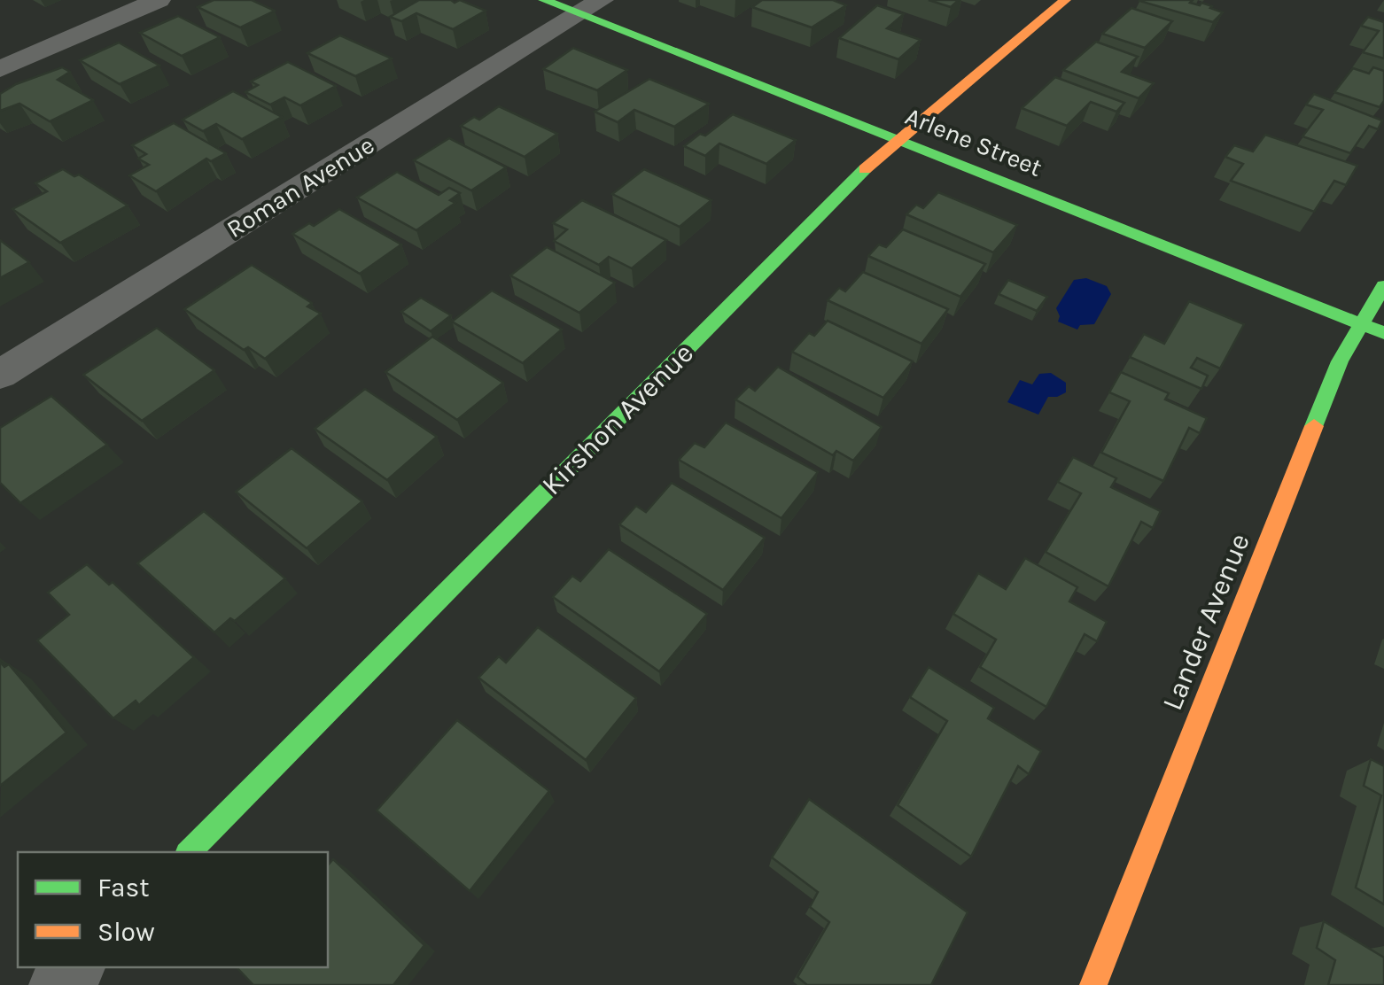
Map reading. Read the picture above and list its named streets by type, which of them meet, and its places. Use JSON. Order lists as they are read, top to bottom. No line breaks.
{"streets":{"street":["Arlene Street","Roman Avenue","Kirshon Avenue","Lander Avenue"]},"crossings":[["Arlene Street","Roman Avenue"],["Arlene Street","Kirshon Avenue"],["Arlene Street","Lander Avenue"]],"legend":["Fast","Slow"]}
